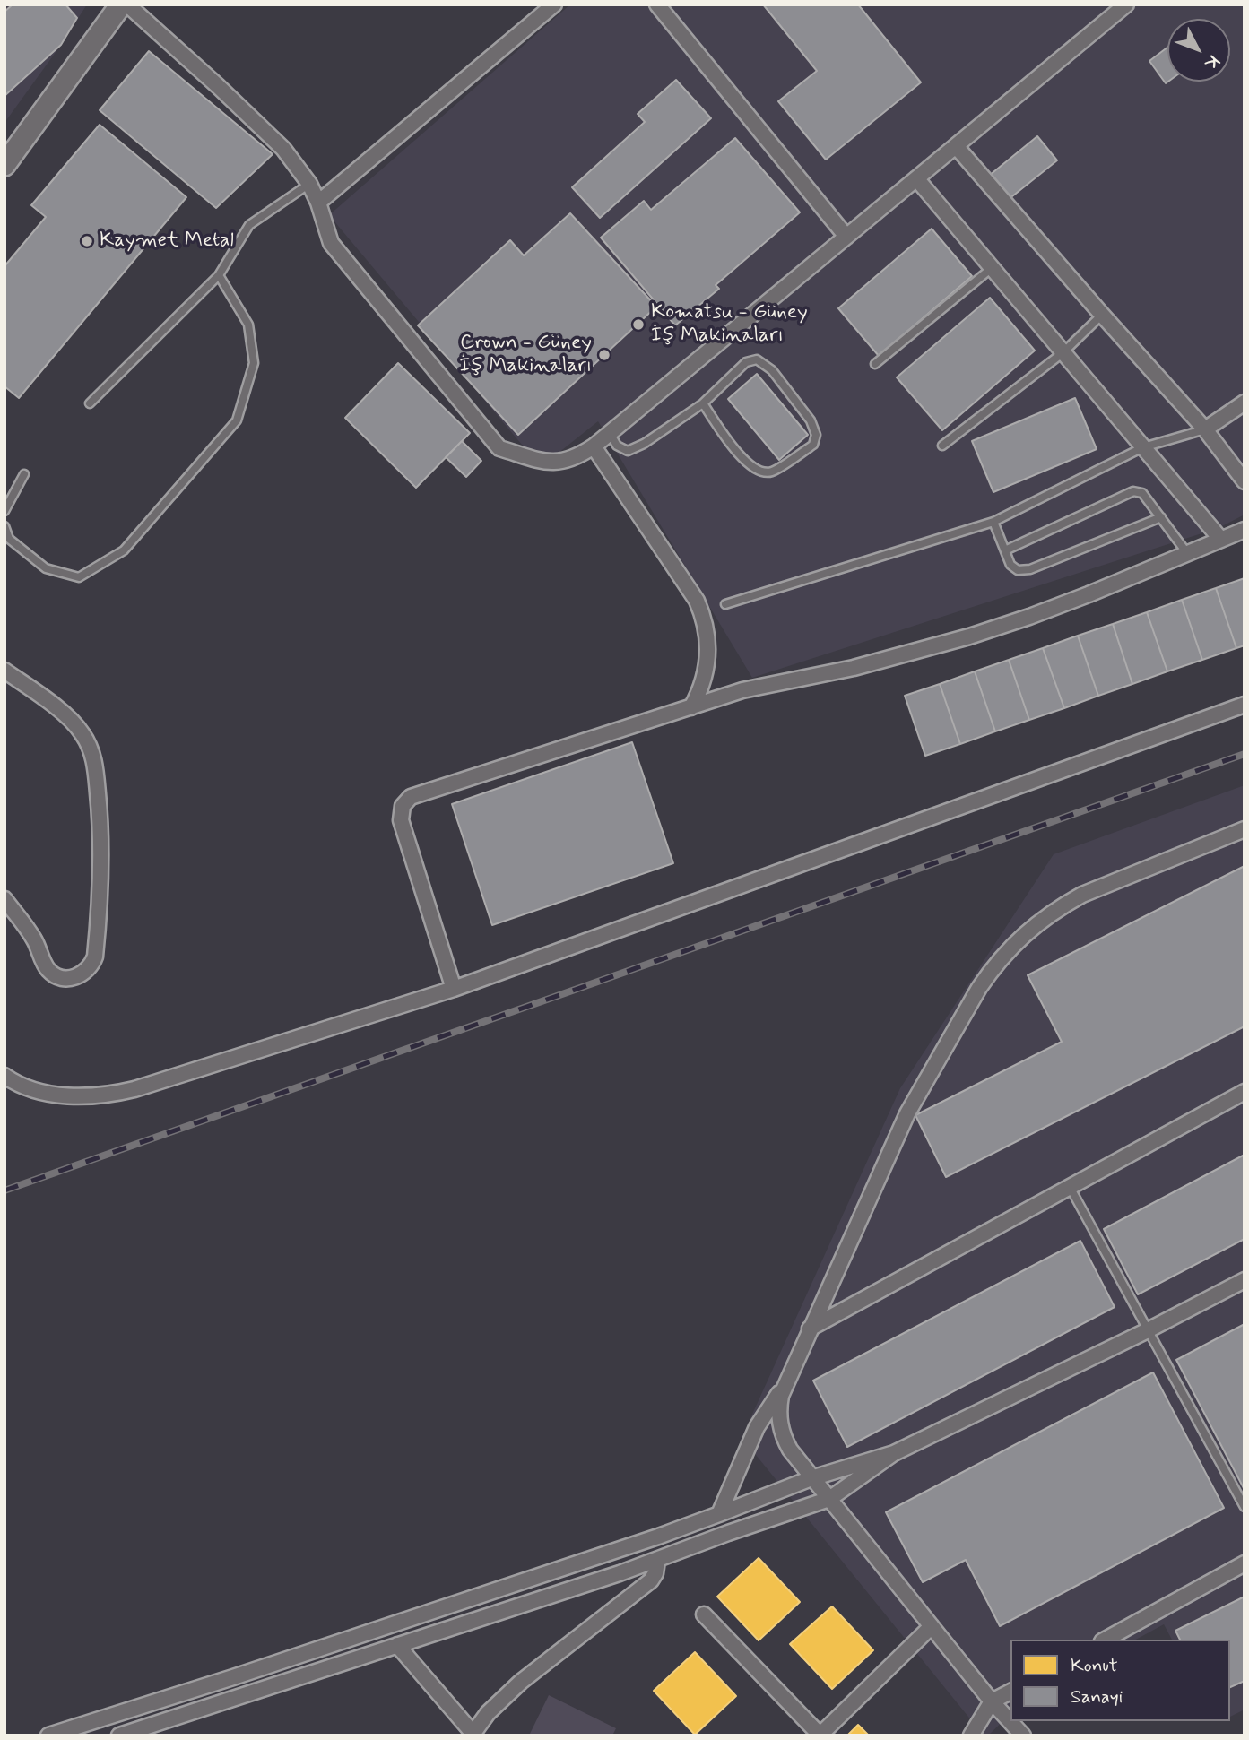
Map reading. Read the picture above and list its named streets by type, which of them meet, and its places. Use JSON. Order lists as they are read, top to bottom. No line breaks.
{"places":["Kaymet Metal","Komatsu - Güney İş Makinaları","Crown - Güney İş Makinaları"],"legend":["Konut","Sanayi"],"north":"bottom right"}
